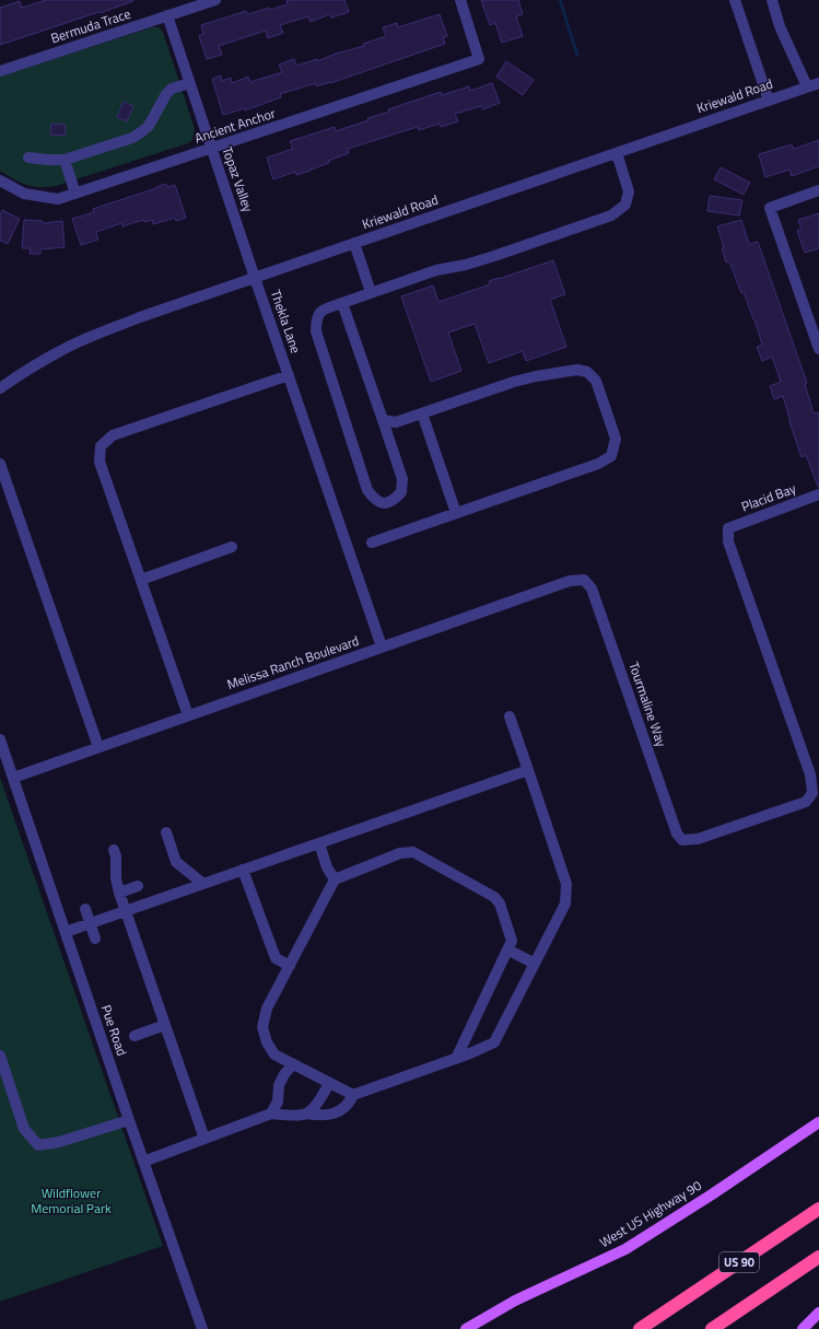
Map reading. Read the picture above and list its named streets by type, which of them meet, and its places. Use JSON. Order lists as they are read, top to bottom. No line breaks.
{"streets":{"highway":["US 90"],"main road":["West US Highway 90"],"street":["Bermuda Trace","Kriewald Road","Ancient Anchor","Topaz Valley","Thekla Lane","Placid Bay","Melissa Ranch Boulevard","Tourmaline Way","Pue Road"]},"crossings":[["Bermuda Trace","Topaz Valley"],["Kriewald Road","Topaz Valley"],["Kriewald Road","Thekla Lane"],["Ancient Anchor","Topaz Valley"],["Topaz Valley","Thekla Lane"],["Thekla Lane","Melissa Ranch Boulevard"],["Placid Bay","Tourmaline Way"],["Melissa Ranch Boulevard","Tourmaline Way"],["Melissa Ranch Boulevard","Pue Road"]],"parks":["Wildflower Memorial Park"]}
